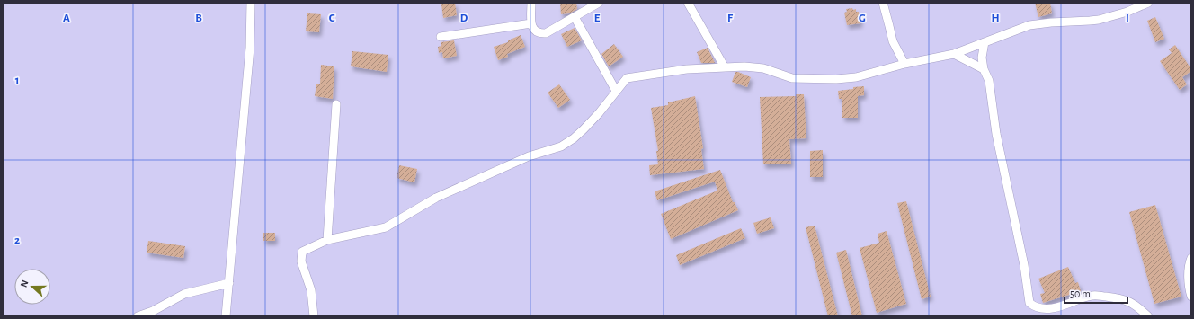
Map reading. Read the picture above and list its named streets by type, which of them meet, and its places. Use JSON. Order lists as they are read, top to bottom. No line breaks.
{"scale_bar":"50 m","north":"left","grid":{"columns":["A","B","C","D","E","F","G","H","I"],"rows":["1","2"]}}
